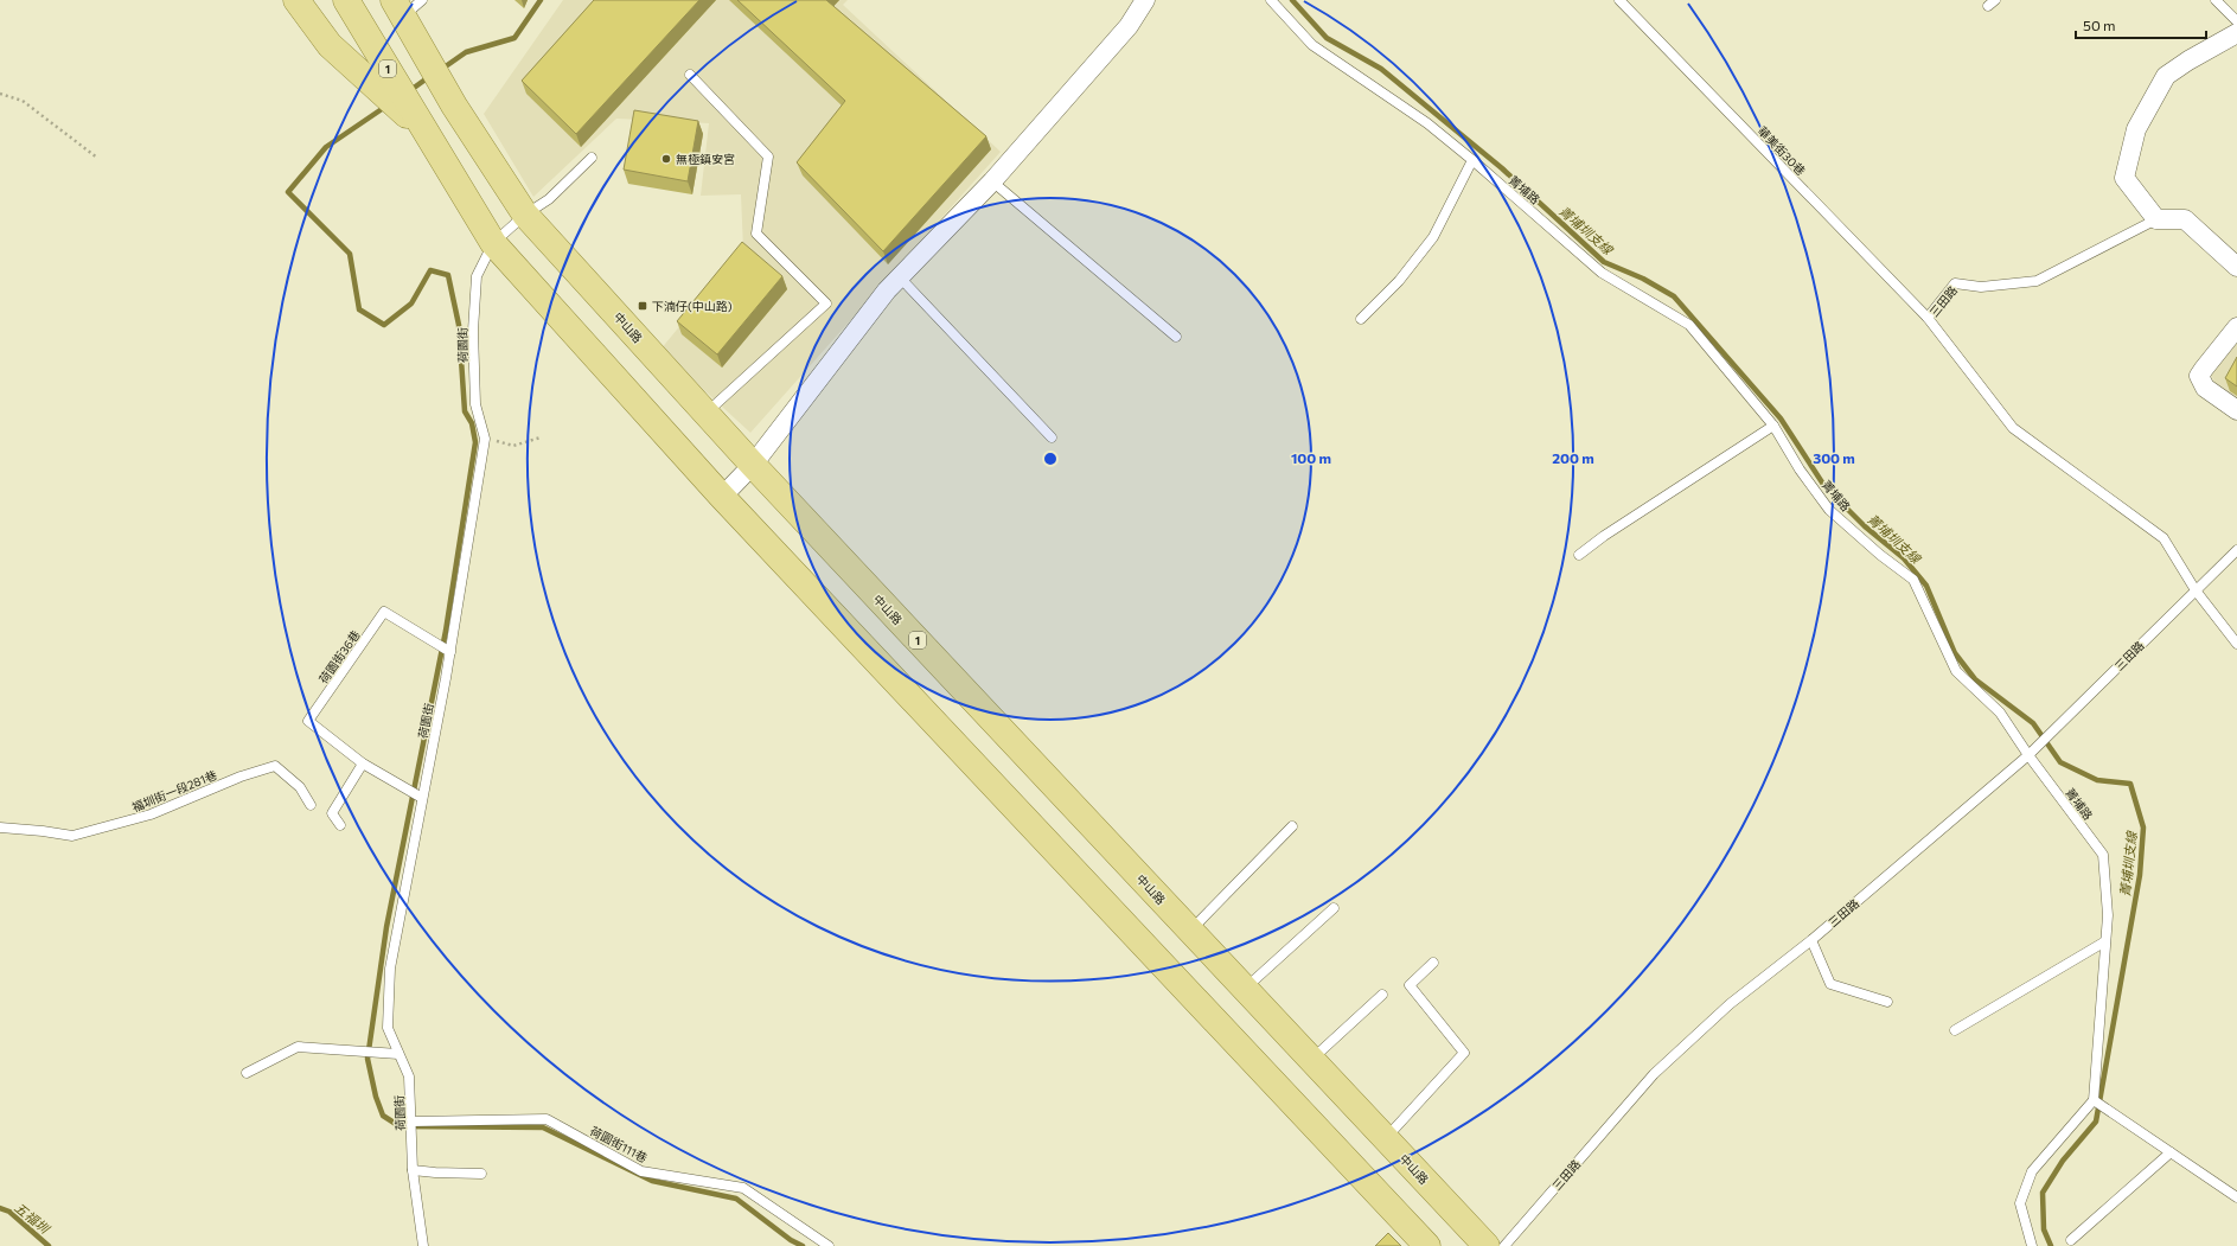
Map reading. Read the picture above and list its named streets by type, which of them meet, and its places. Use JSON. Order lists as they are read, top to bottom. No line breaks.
{"streets":{"main road":["1","中山路"],"street":["三田路"],"lane":["華美街30巷","菁埔路","荷園街","荷園街36巷","福圳街一段281巷","荷園街111巷"]},"crossings":[["1","荷園街"],["華美街30巷","三田路"],["菁埔路","三田路"],["中山路","荷園街"],["荷園街","荷園街36巷"],["荷園街","荷園街111巷"]],"water":["菁埔圳支線","五福圳"],"places":{"other":["無極鎮安宮"],"transit":["下湳仔(中山路)"]},"scale_bar":"50 m","rings":["100 m","200 m","300 m"]}
